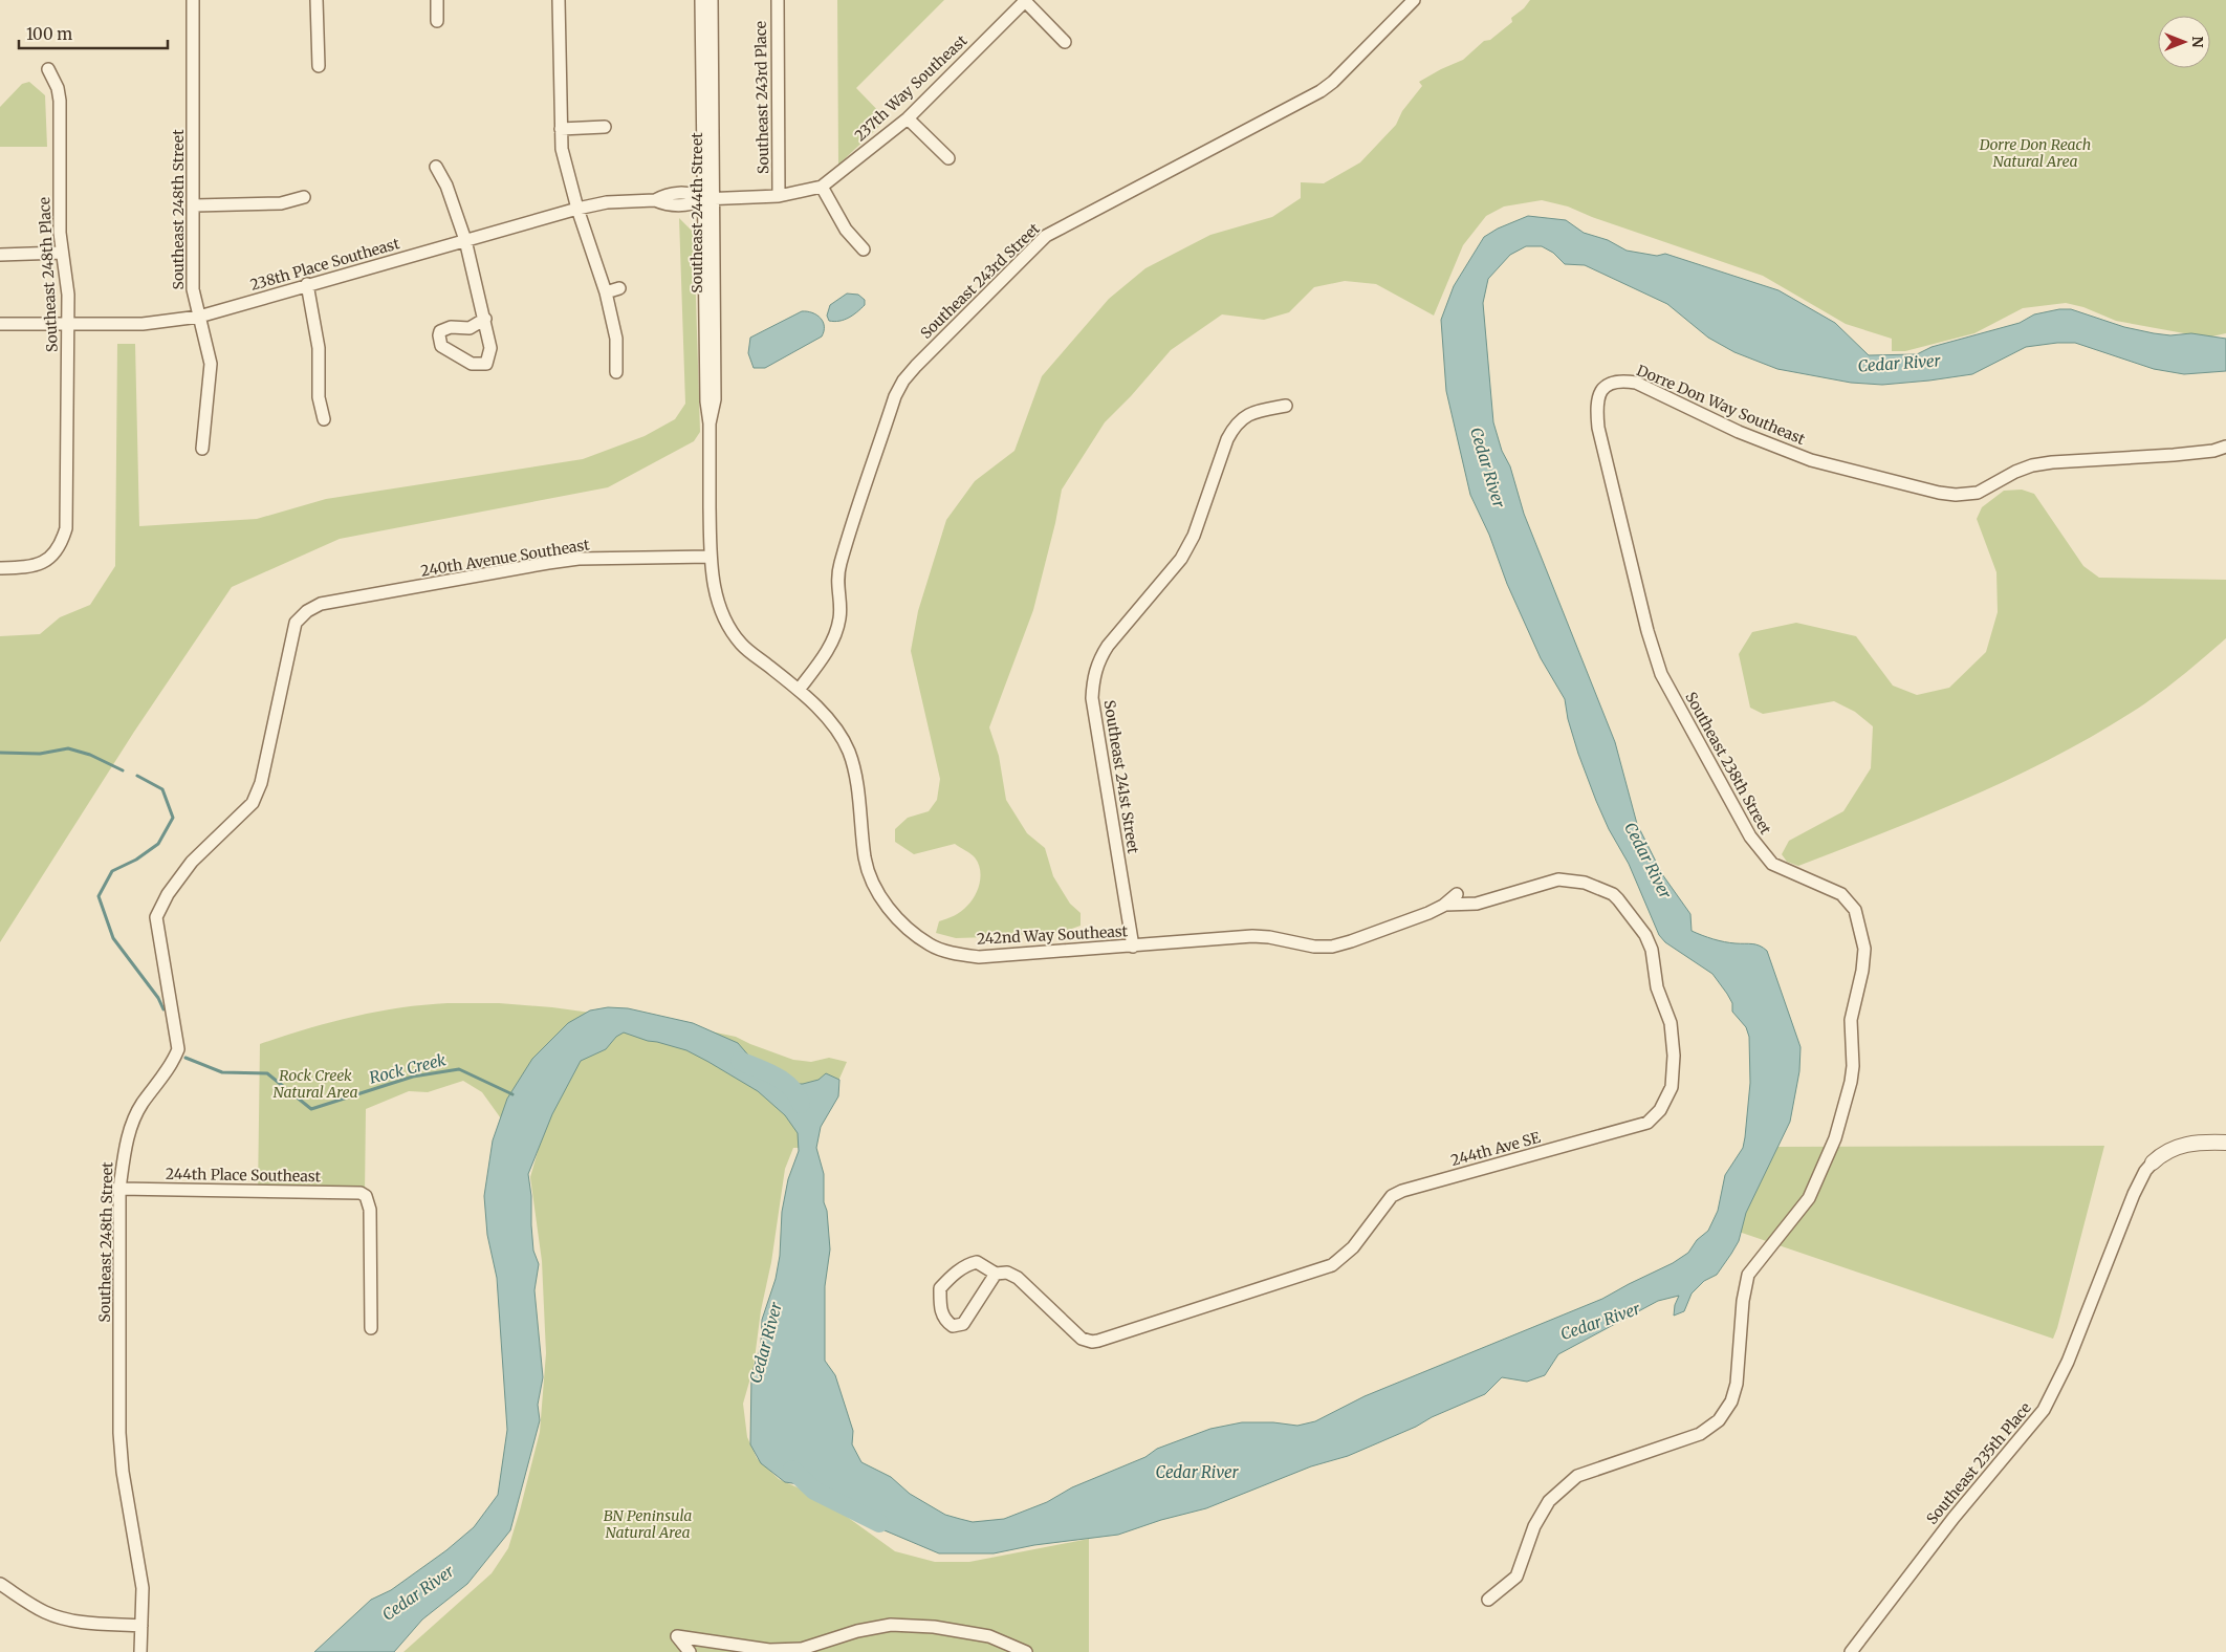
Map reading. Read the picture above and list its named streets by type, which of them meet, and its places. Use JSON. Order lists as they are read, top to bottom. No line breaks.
{"streets":{"street":["237th Way Southeast","Southeast 243rd Place","Southeast 248th Street","Southeast 244th Street","238th Place Southeast","Southeast 248th Place","Southeast 243rd Street","Dorre Don Way Southeast","240th Avenue Southeast","Southeast 238th Street","Southeast 241st Street","242nd Way Southeast","244th Ave SE","244th Place Southeast","Southeast 235th Place"]},"crossings":[["237th Way Southeast","Southeast 243rd Place"],["237th Way Southeast","238th Place Southeast"],["Southeast 243rd Place","238th Place Southeast"],["Southeast 248th Street","238th Place Southeast"],["Southeast 248th Street","240th Avenue Southeast"],["Southeast 248th Street","244th Place Southeast"],["Southeast 244th Street","238th Place Southeast"],["Southeast 244th Street","240th Avenue Southeast"],["Southeast 244th Street","242nd Way Southeast"],["238th Place Southeast","Southeast 248th Place"],["Southeast 243rd Street","242nd Way Southeast"],["Dorre Don Way Southeast","Southeast 238th Street"],["Southeast 241st Street","242nd Way Southeast"],["242nd Way Southeast","244th Ave SE"]],"water":["Cedar River","Rock Creek"],"parks":["Dorre Don Reach Natural Area","Rock Creek Natural Area","BN Peninsula Natural Area"],"scale_bar":"100 m","north":"right"}
